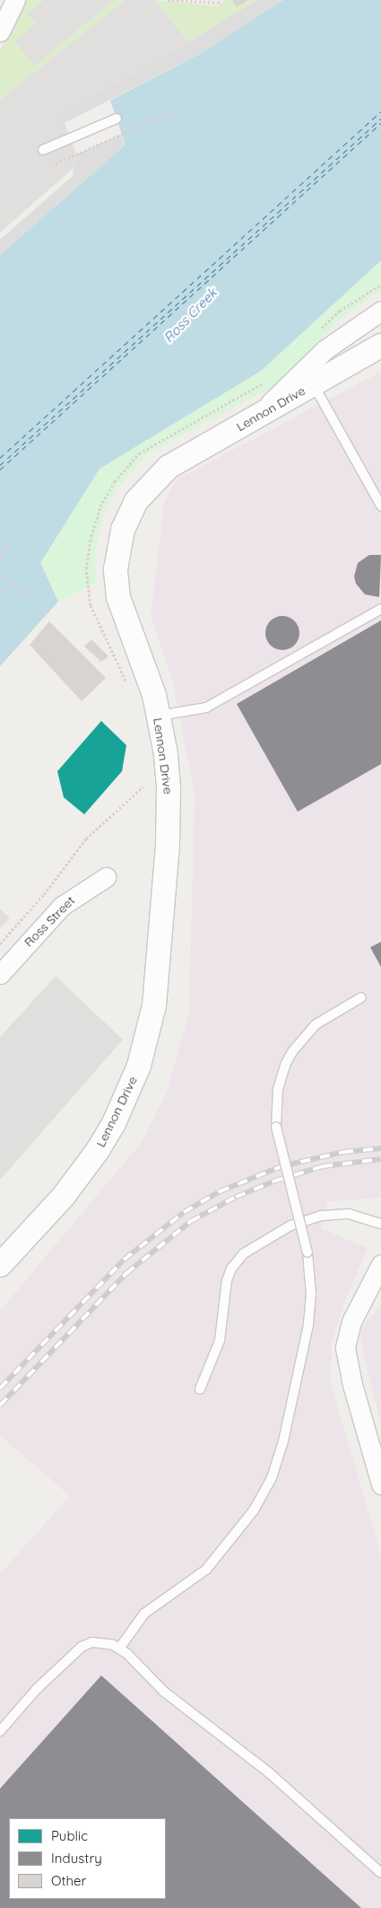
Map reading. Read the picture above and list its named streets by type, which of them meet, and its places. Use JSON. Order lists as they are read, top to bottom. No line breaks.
{"streets":{"street":["Lennon Drive","Ross Street"]},"water":["Ross Creek"],"legend":["Public","Industry","Other"]}
